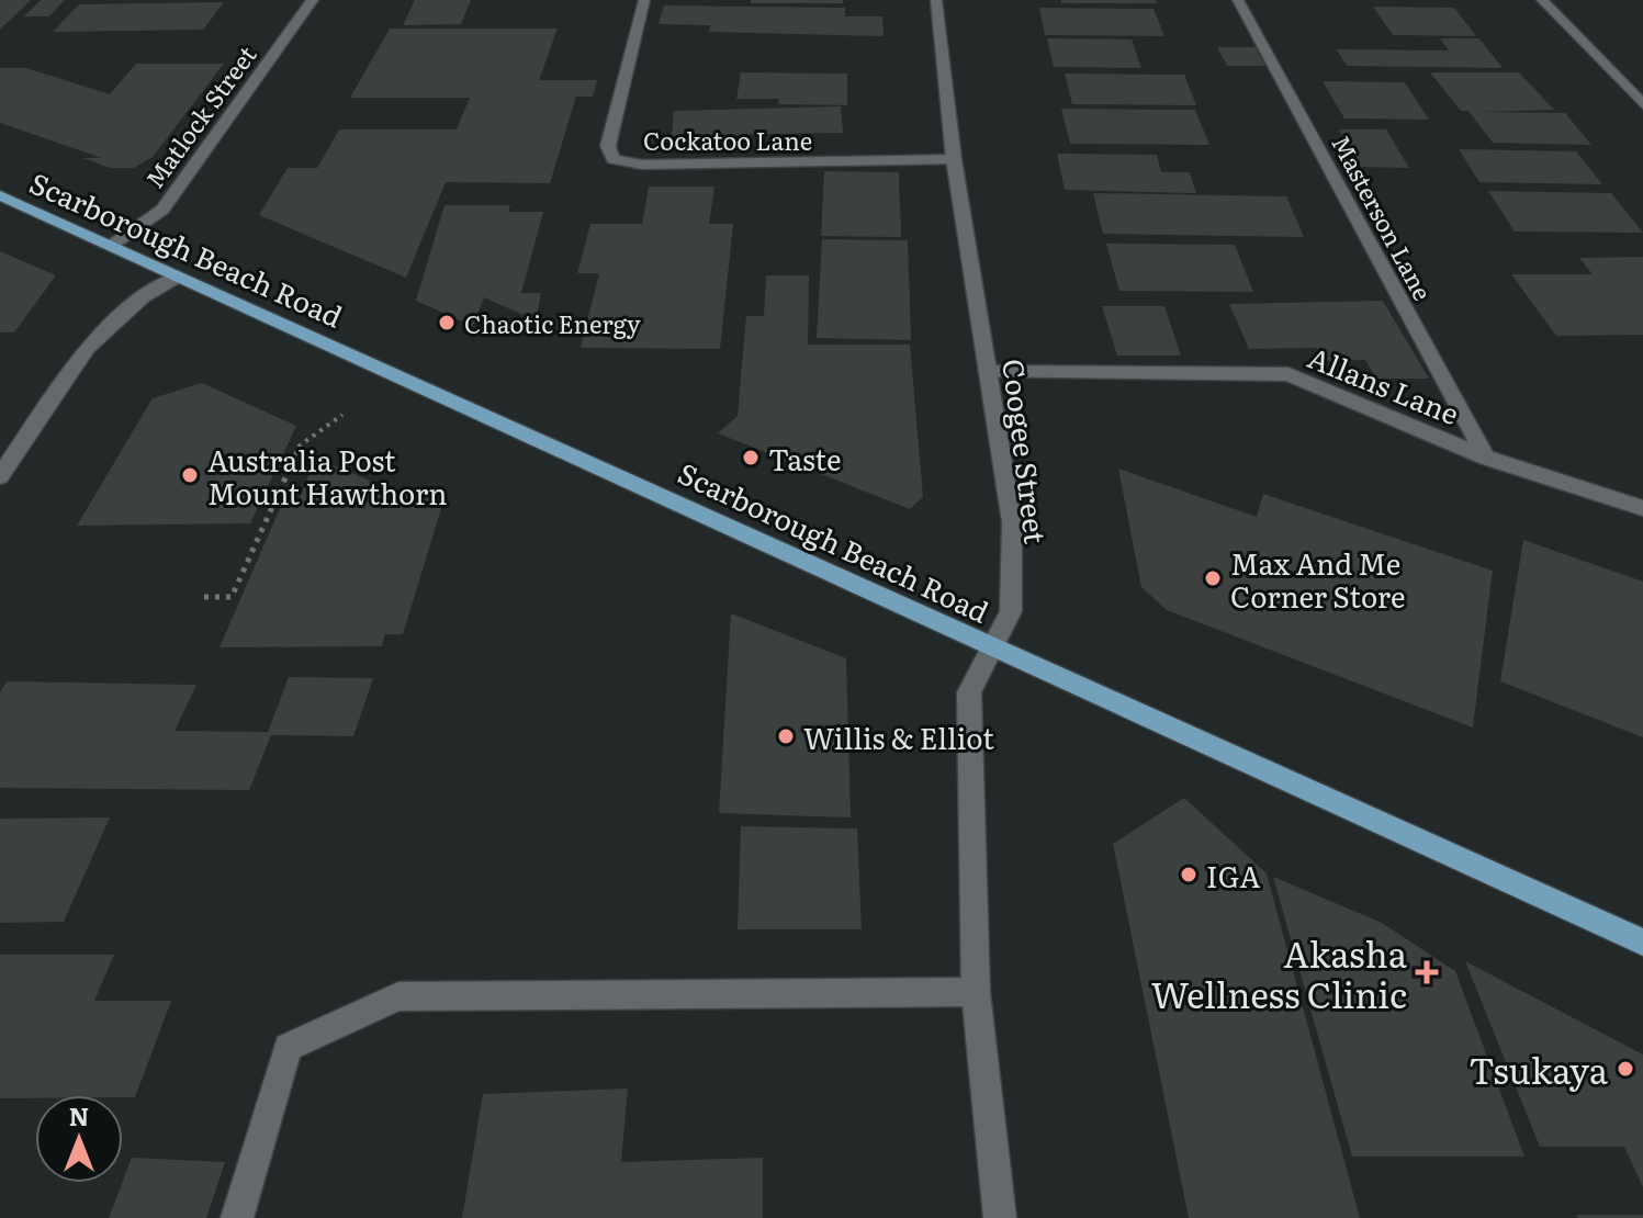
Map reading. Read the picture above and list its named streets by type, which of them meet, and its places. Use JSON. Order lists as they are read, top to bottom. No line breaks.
{"streets":{"main road":["Scarborough Beach Road"],"street":["Matlock Street","Cockatoo Lane","Masterson Lane","Allans Lane","Coogee Street"]},"crossings":[["Matlock Street","Scarborough Beach Road"],["Cockatoo Lane","Coogee Street"],["Masterson Lane","Allans Lane"],["Scarborough Beach Road","Coogee Street"],["Allans Lane","Coogee Street"]],"places":{"other":["Chaotic Energy","Taste","Australia Post Mount Hawthorn","Max And Me Corner Store","Willis & Elliot","IGA","Tsukaya"],"health":["Akasha Wellness Clinic"]},"north":"top"}
